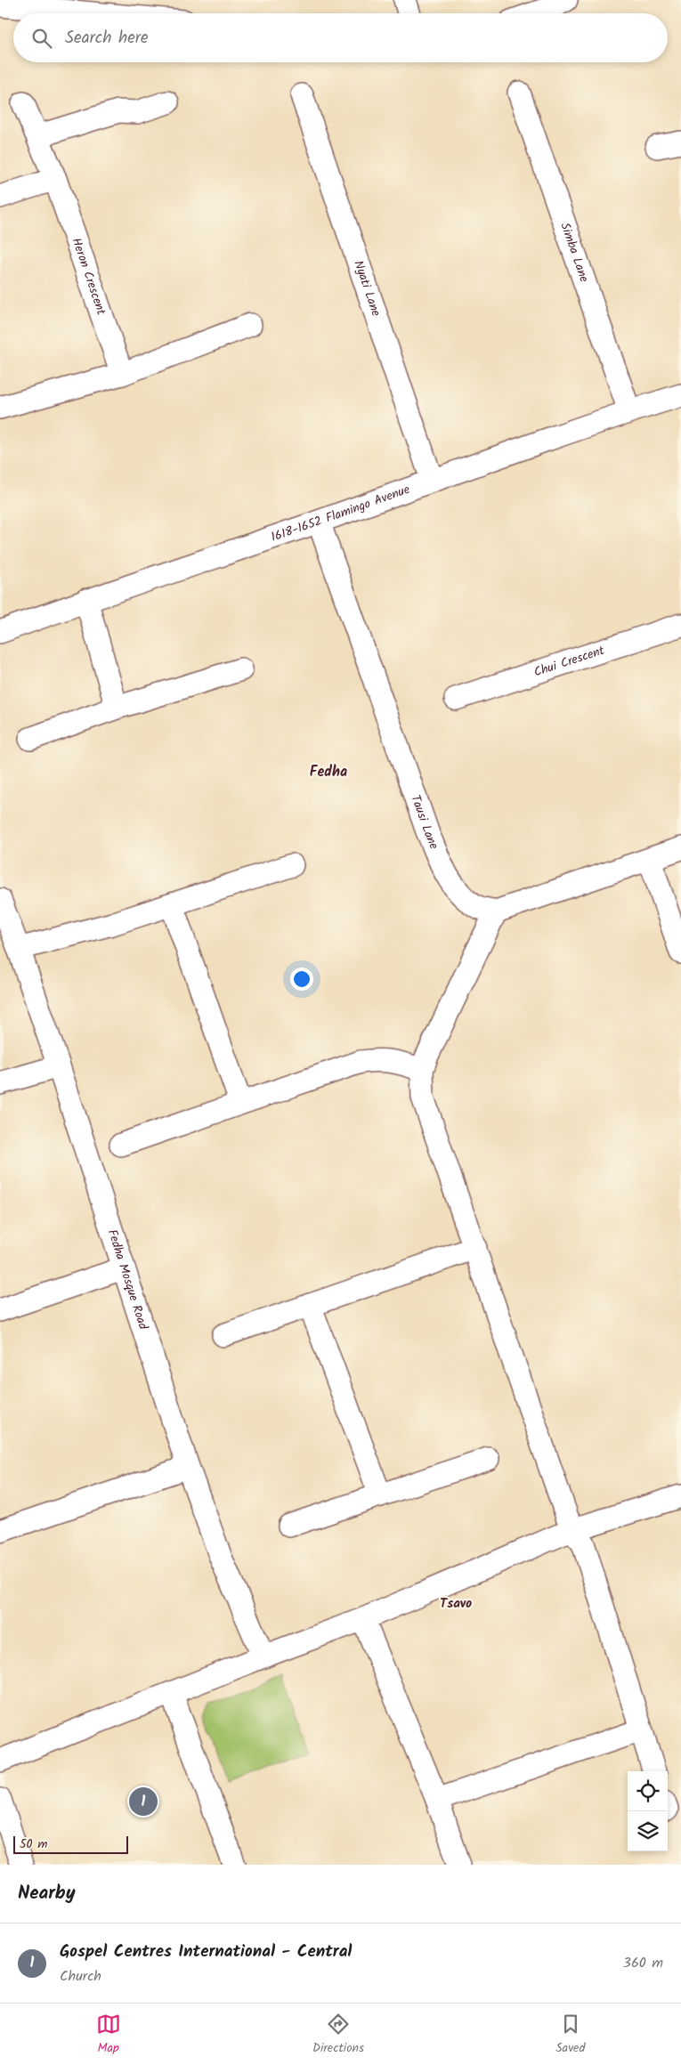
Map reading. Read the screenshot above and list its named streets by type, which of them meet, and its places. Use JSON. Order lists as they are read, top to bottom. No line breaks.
{"streets":{"street":["Simba Lane","Heron Crescent","Nyati Lane","1618-1652 Flamingo Avenue","Chui Crescent","Tausi Lane","Fedha Mosque Road"]},"crossings":[["Simba Lane","1618-1652 Flamingo Avenue"],["Nyati Lane","1618-1652 Flamingo Avenue"],["1618-1652 Flamingo Avenue","Tausi Lane"]],"districts":["Fedha","Tsavo"],"scale_bar":"50 m","page":{"search":"Search here","pins":"1","scale":"50 m","heading":"Nearby","list":[{"mark":"1","name":"Gospel Centres International - Central","note":"Church","value":"360 m"}],"nav":["Map","Directions","Saved"]}}
